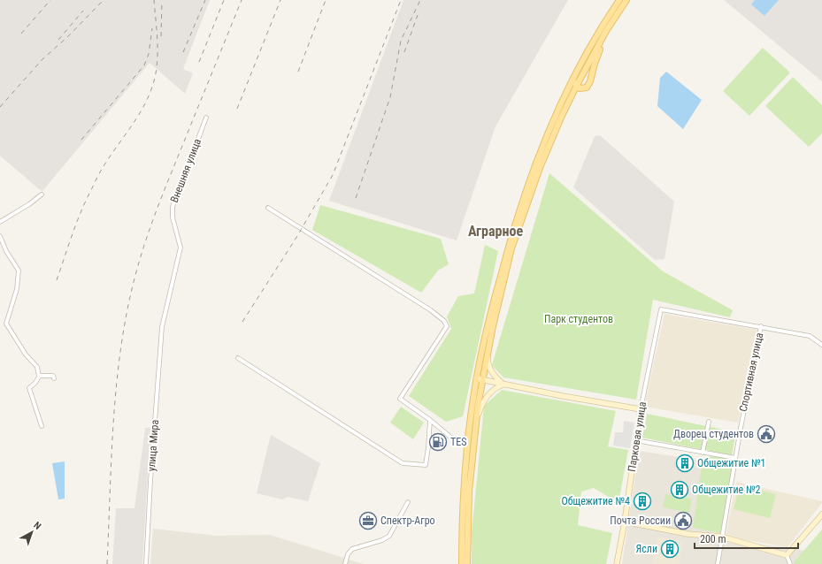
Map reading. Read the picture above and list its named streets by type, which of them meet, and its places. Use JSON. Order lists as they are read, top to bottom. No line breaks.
{"streets":{"street":["Внешняя улица","Спортивная улица","Парковая улица","улица Мира"]},"crossings":[["Внешняя улица","улица Мира"],["Спортивная улица","Парковая улица"]],"districts":["Аграрное"],"parks":["Парк студентов"],"places":{"public building":["Дворец студентов","Почта России"],"fuel station":["TES"],"building":["Общежитие №1","Общежитие №2","Общежитие №4","Ясли"],"office":["Спектр-Агро"]},"scale_bar":"200 m","north":"top right"}
